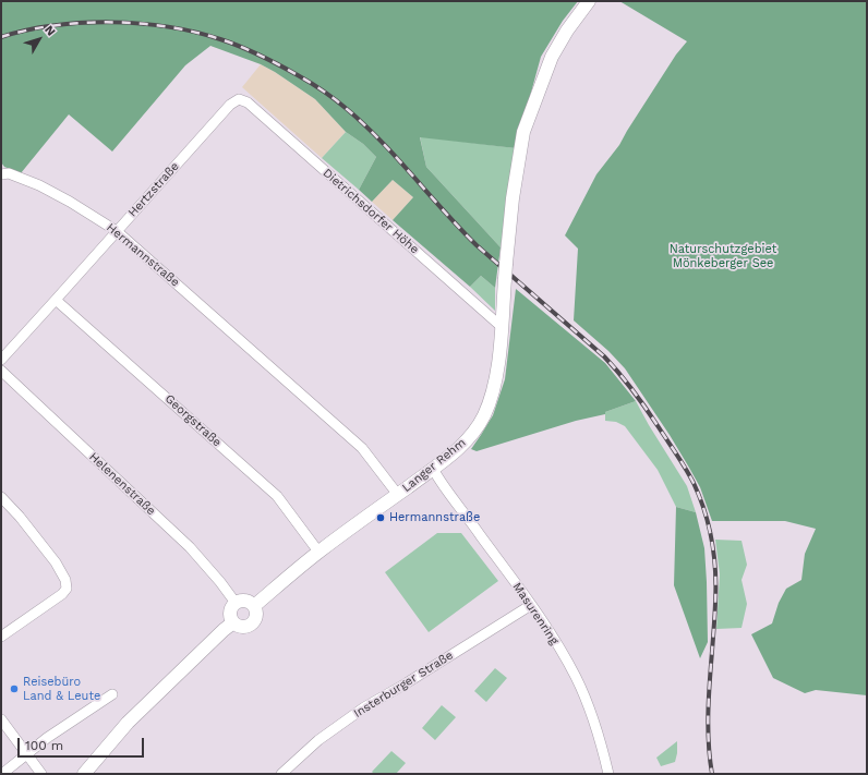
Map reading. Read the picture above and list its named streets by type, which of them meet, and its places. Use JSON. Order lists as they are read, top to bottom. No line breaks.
{"streets":{"street":["Hertzstraße","Dietrichsdorfer Höhe","Hermannstraße","Georgstraße","Langer Rehm","Helenenstraße","Masurenring","Insterburger Straße"]},"crossings":[["Hertzstraße","Dietrichsdorfer Höhe"],["Hertzstraße","Hermannstraße"],["Hertzstraße","Georgstraße"],["Dietrichsdorfer Höhe","Langer Rehm"],["Hermannstraße","Langer Rehm"],["Georgstraße","Langer Rehm"],["Langer Rehm","Helenenstraße"],["Langer Rehm","Masurenring"],["Masurenring","Insterburger Straße"]],"parks":["Naturschutzgebiet Mönkeberger See"],"places":["Hermannstraße","Reisebüro Land & Leute"],"scale_bar":"100 m","north":"top right"}
